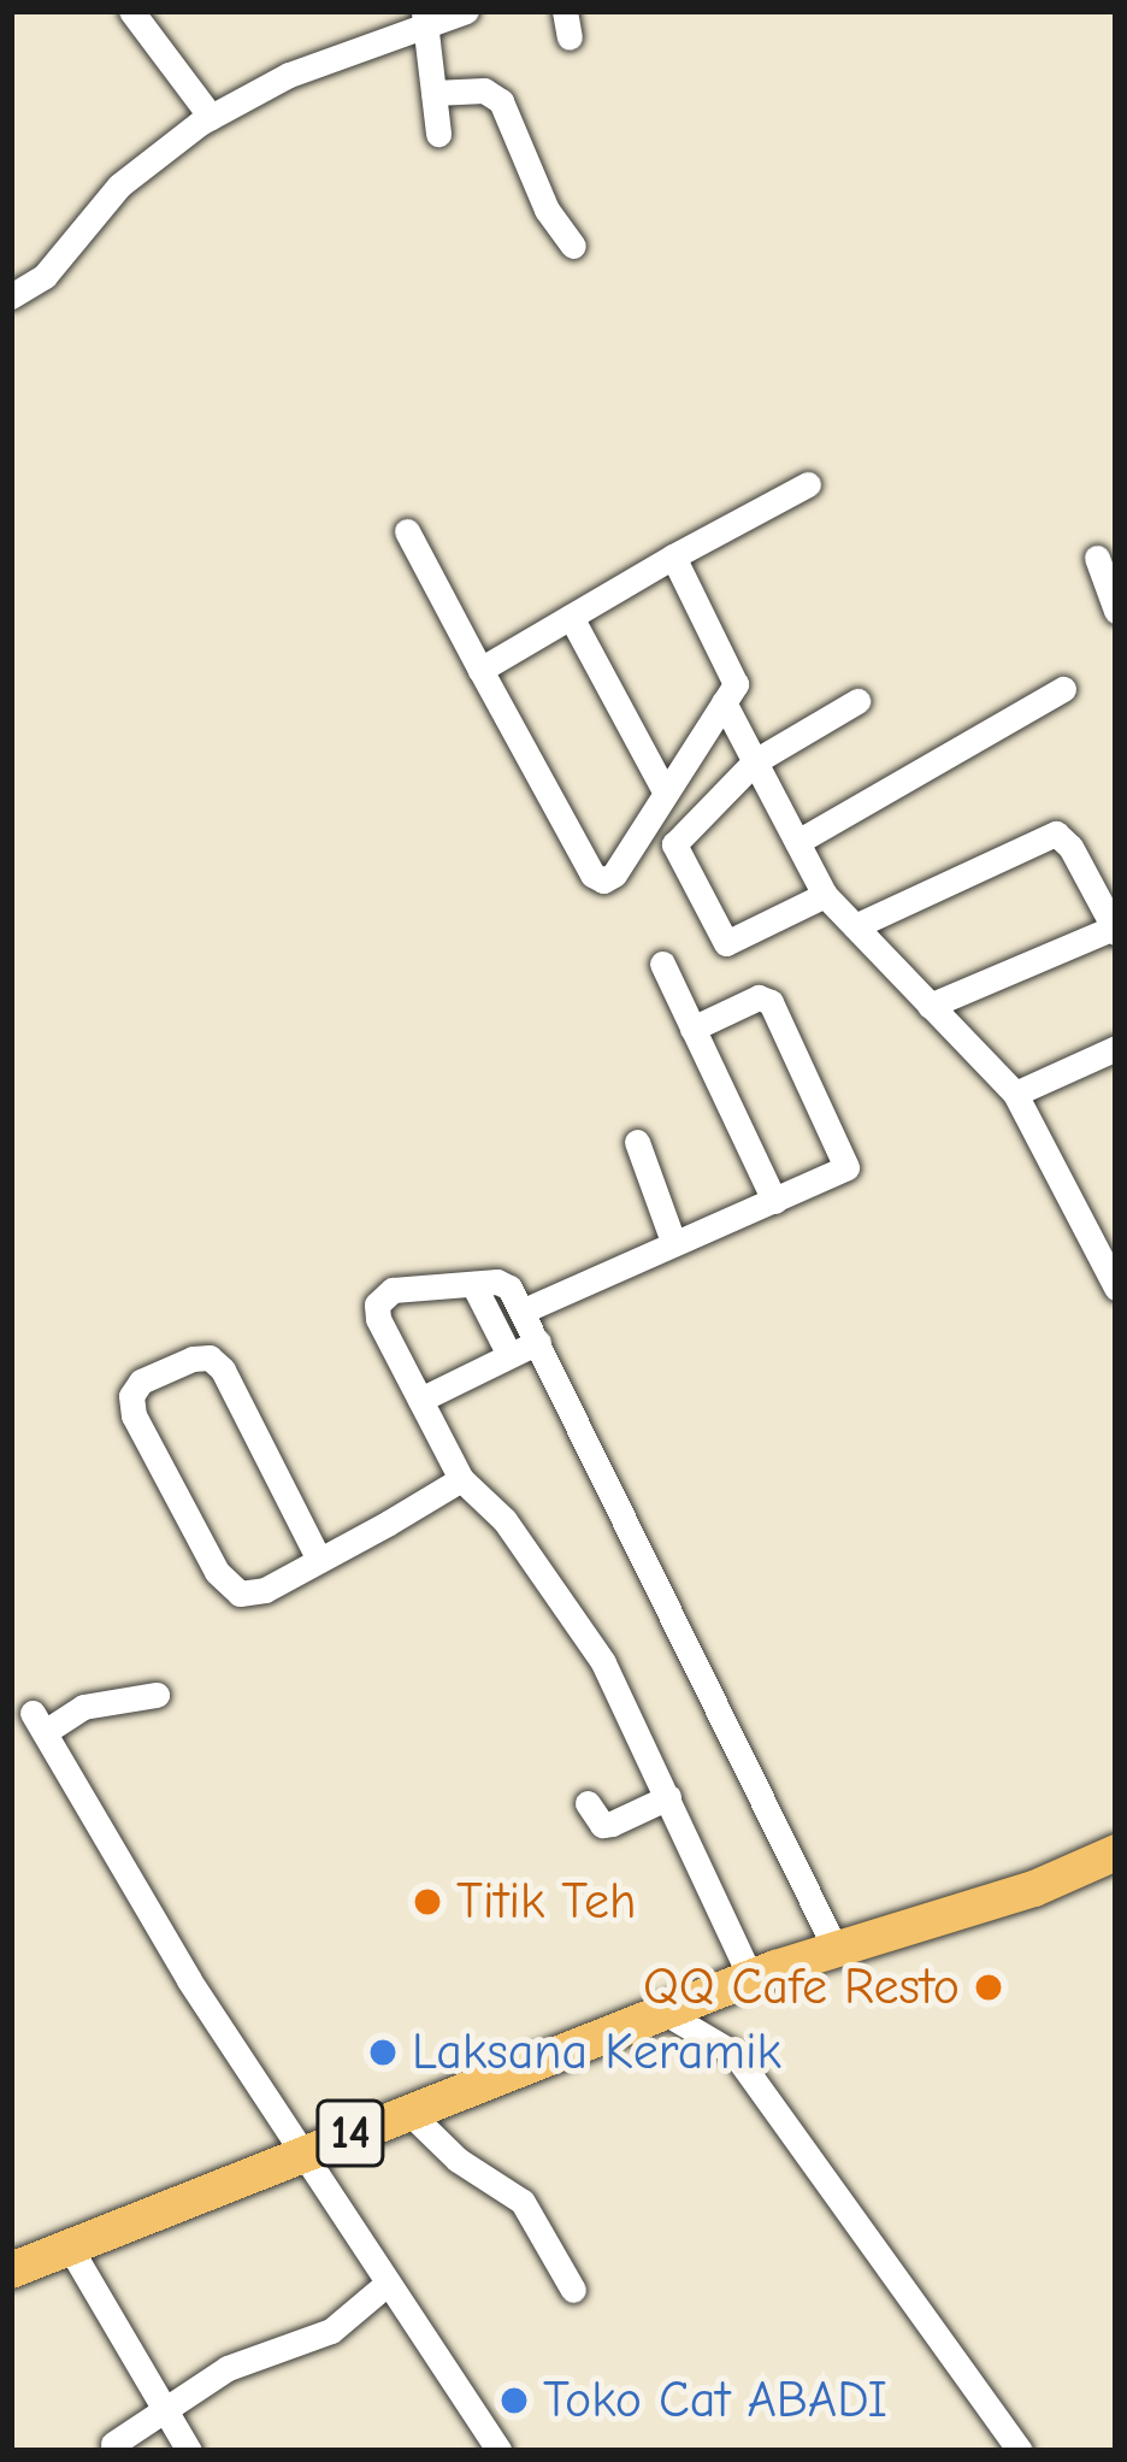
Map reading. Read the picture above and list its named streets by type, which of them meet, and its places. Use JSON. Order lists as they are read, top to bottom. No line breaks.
{"streets":{"highway":["14"]},"places":["Titik Teh","QQ Cafe Resto","Laksana Keramik","Toko Cat ABADI"]}
